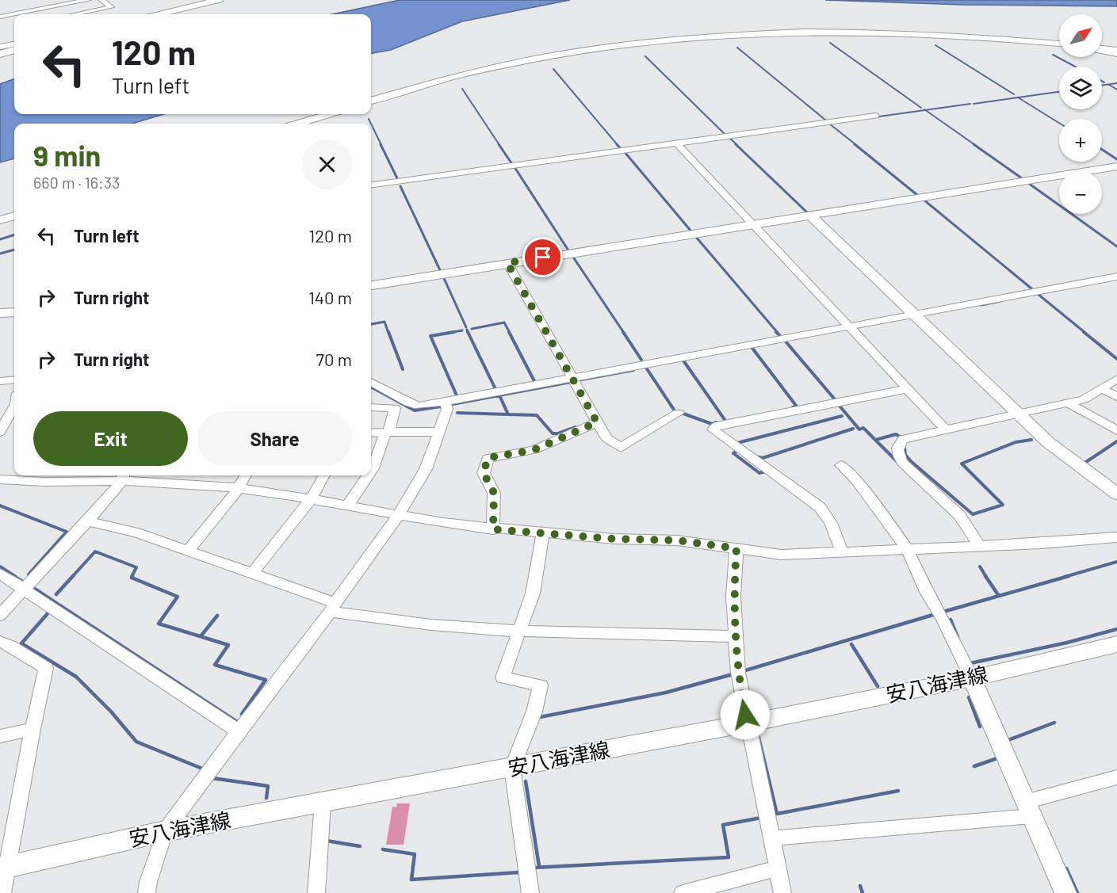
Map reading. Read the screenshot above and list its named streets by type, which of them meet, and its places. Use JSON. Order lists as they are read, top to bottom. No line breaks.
{"streets":{"main road":["安八海津線"]},"north":"top right","page":{"map_buttons":["+","−"],"turn":["120 m","Turn left"],"heading":["9 min","660 m · 16:33"],"list":[{"name":"Turn left","value":"120 m"},{"name":"Turn right","value":"140 m"},{"name":"Turn right","value":"70 m"}],"buttons":["Exit","Share"]}}
